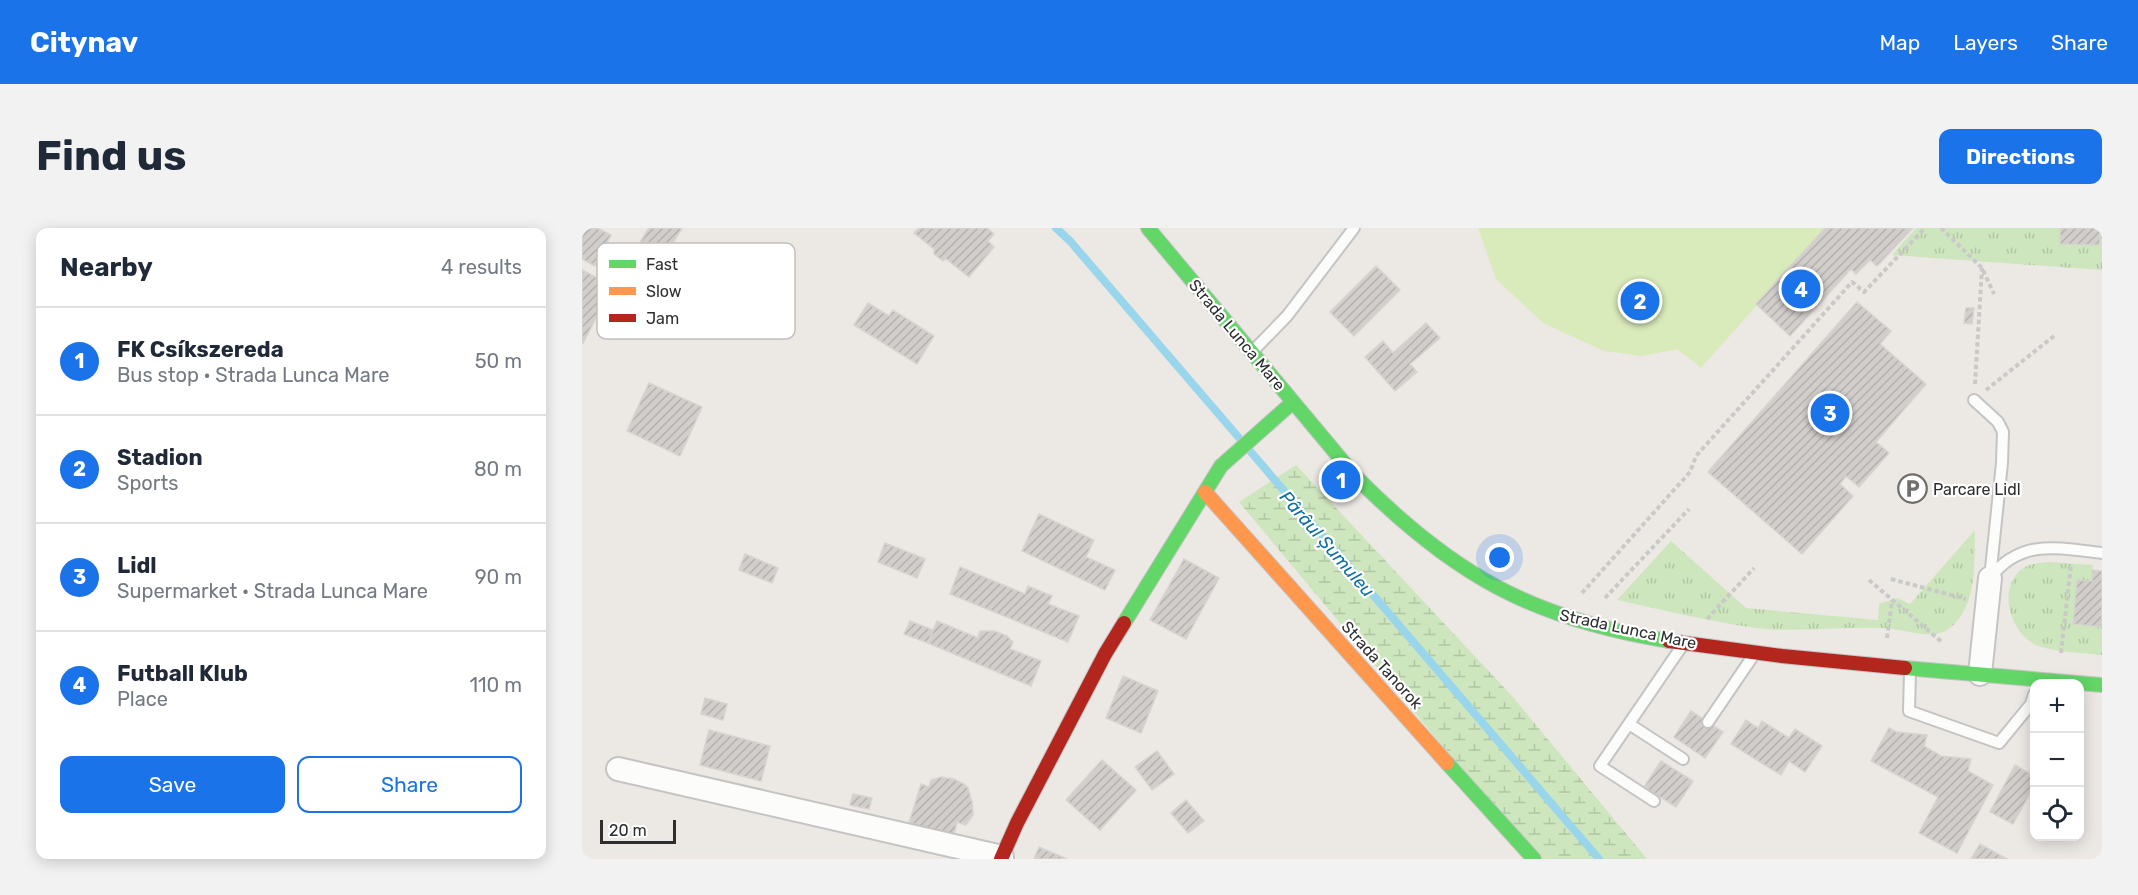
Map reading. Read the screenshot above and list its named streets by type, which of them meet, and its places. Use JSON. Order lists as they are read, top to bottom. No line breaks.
{"streets":{"main road":["Strada Lunca Mare","Strada Tanorok"]},"water":["Pârâul Șumuleu"],"places":{"parking":["Parcare Lidl"]},"legend":["Fast","Slow","Jam"],"scale_bar":"20 m","page":{"header":"Citynav","nav":["Map","Layers","Share"],"buttons":["Directions",["Save","Share"]],"title":"Find us","heading":["Nearby","4 results"],"pins":["4","2","3","1"],"list":[{"mark":"1","name":"FK Csíkszereda","note":"Bus stop · Strada Lunca Mare","value":"50 m"},{"mark":"2","name":"Stadion","note":"Sports","value":"80 m"},{"mark":"3","name":"Lidl","note":"Supermarket · Strada Lunca Mare","value":"90 m"},{"mark":"4","name":"Futball Klub","note":"Place","value":"110 m"}],"map_buttons":["+","−"],"scale":"20 m"}}
